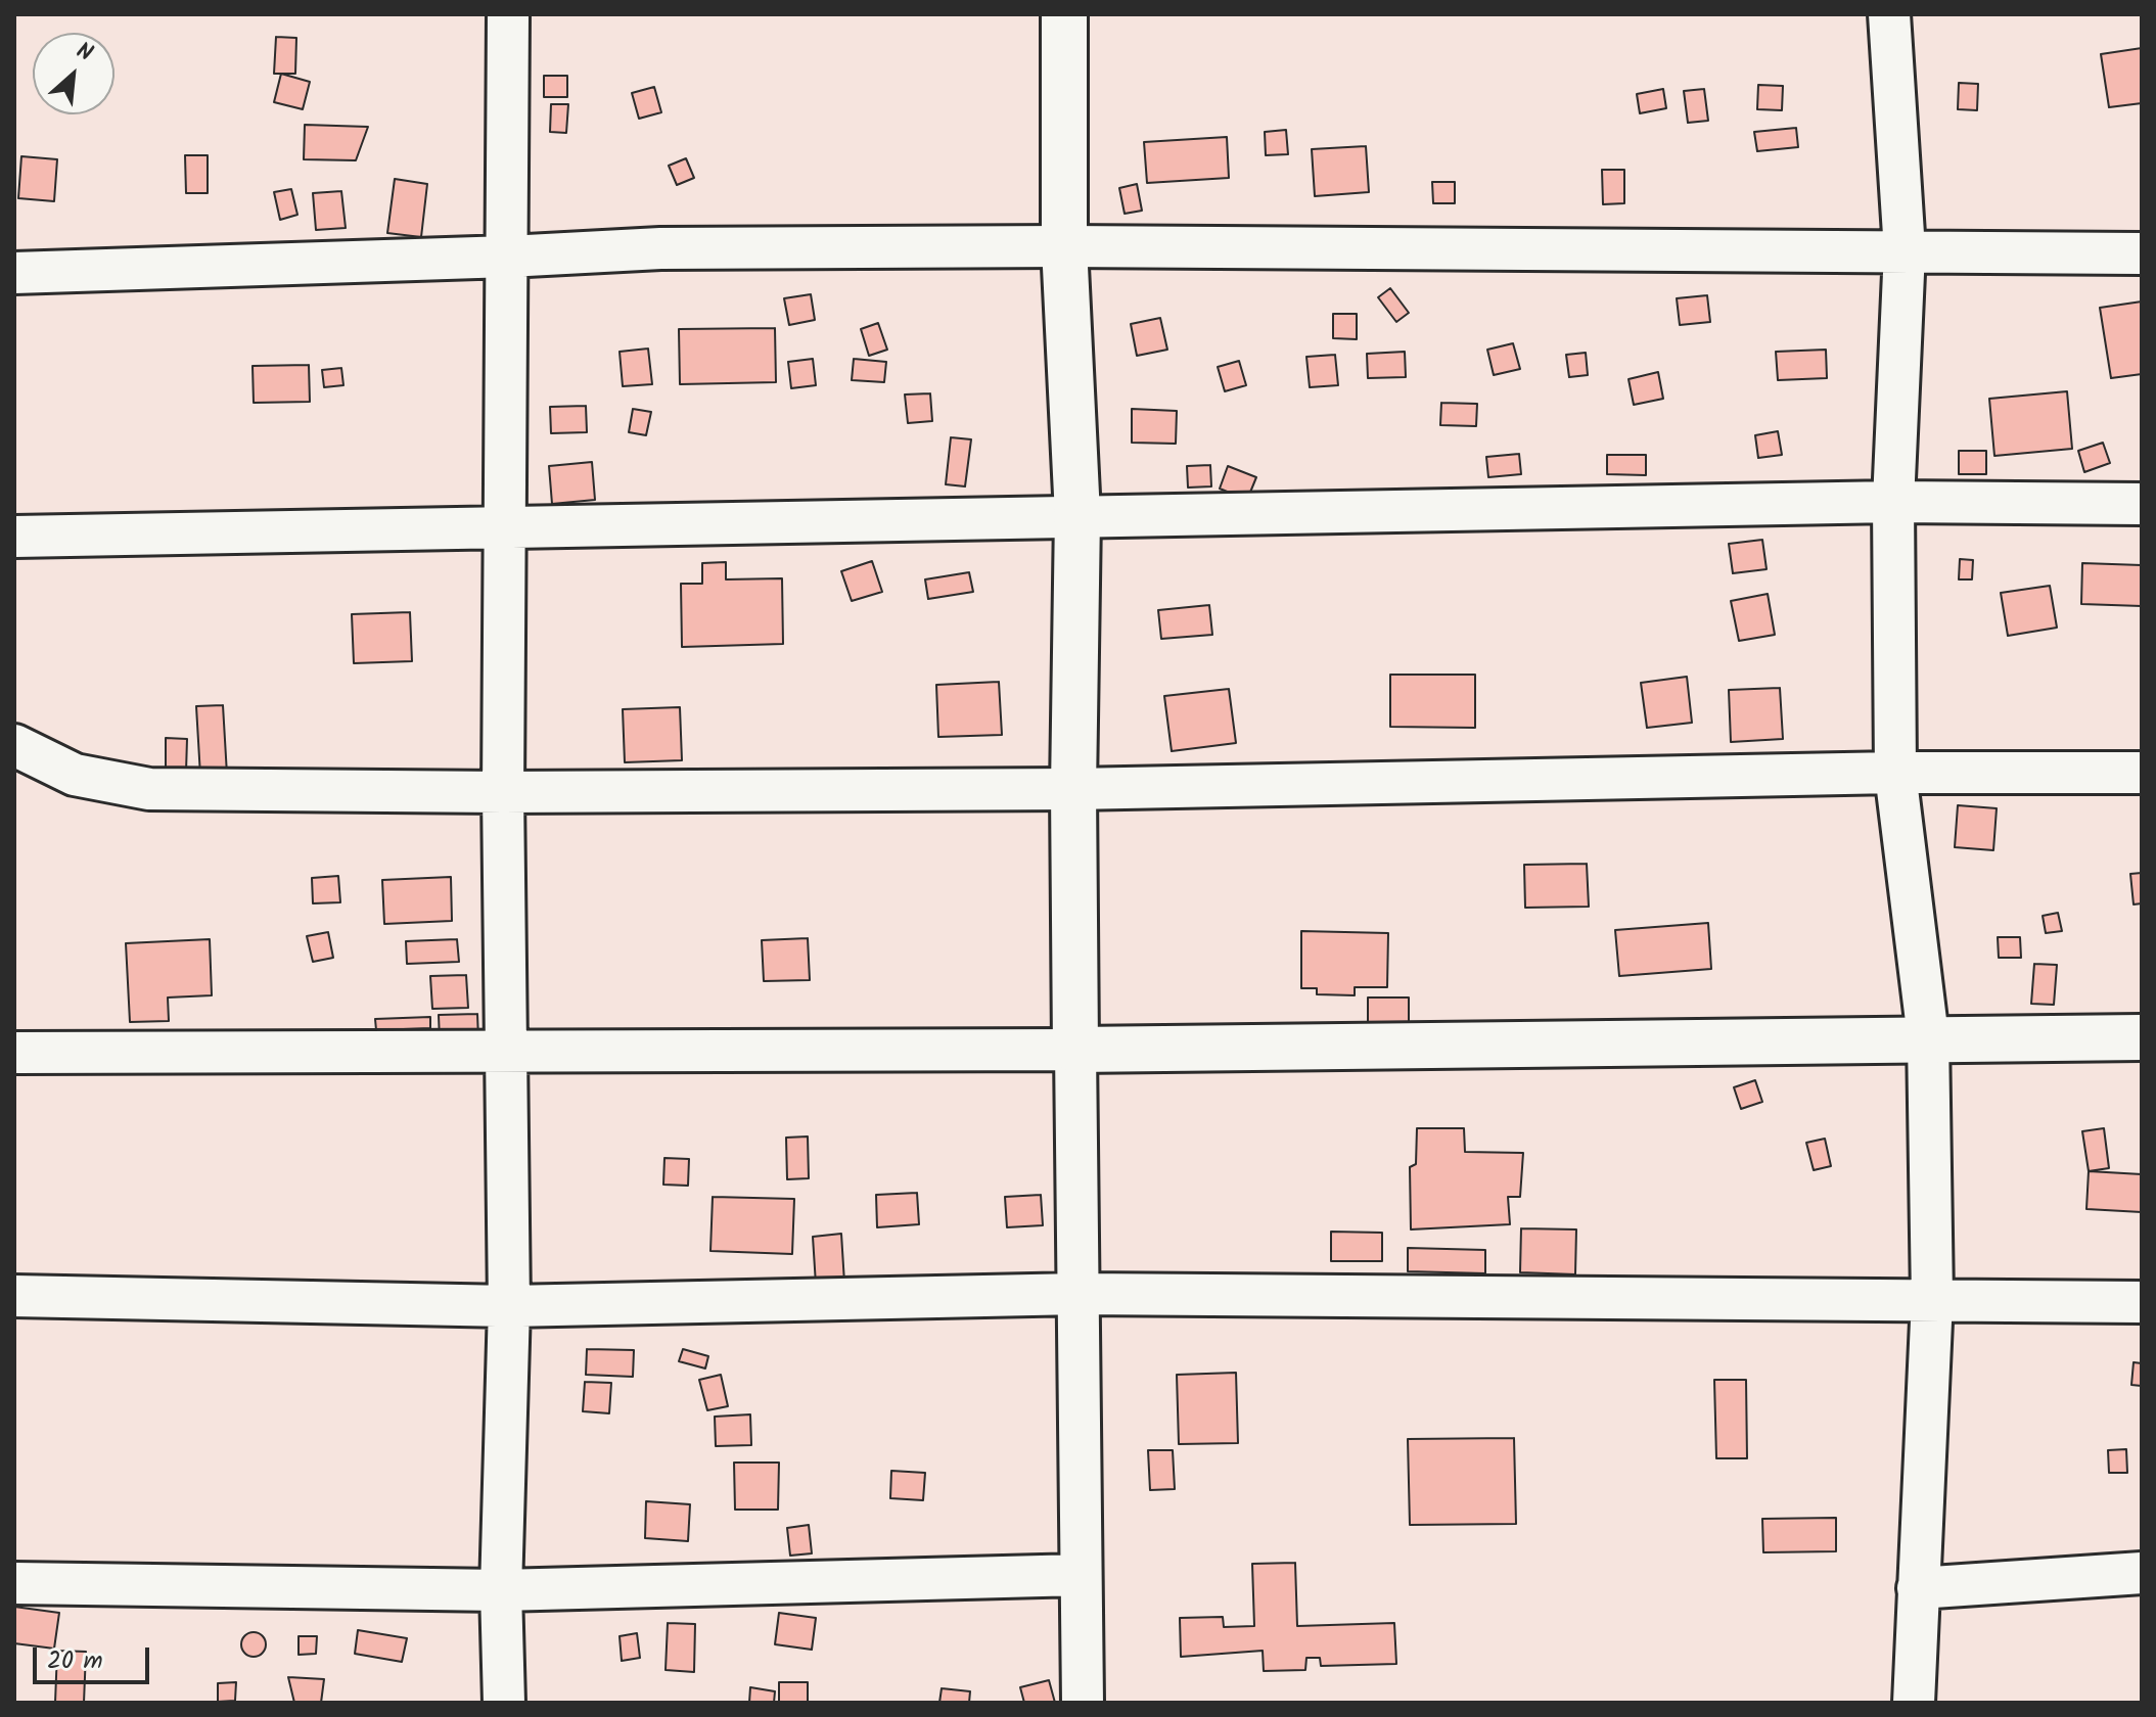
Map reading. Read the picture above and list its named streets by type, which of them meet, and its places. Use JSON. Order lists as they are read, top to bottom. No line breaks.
{"scale_bar":"20 m","north":"top right"}
